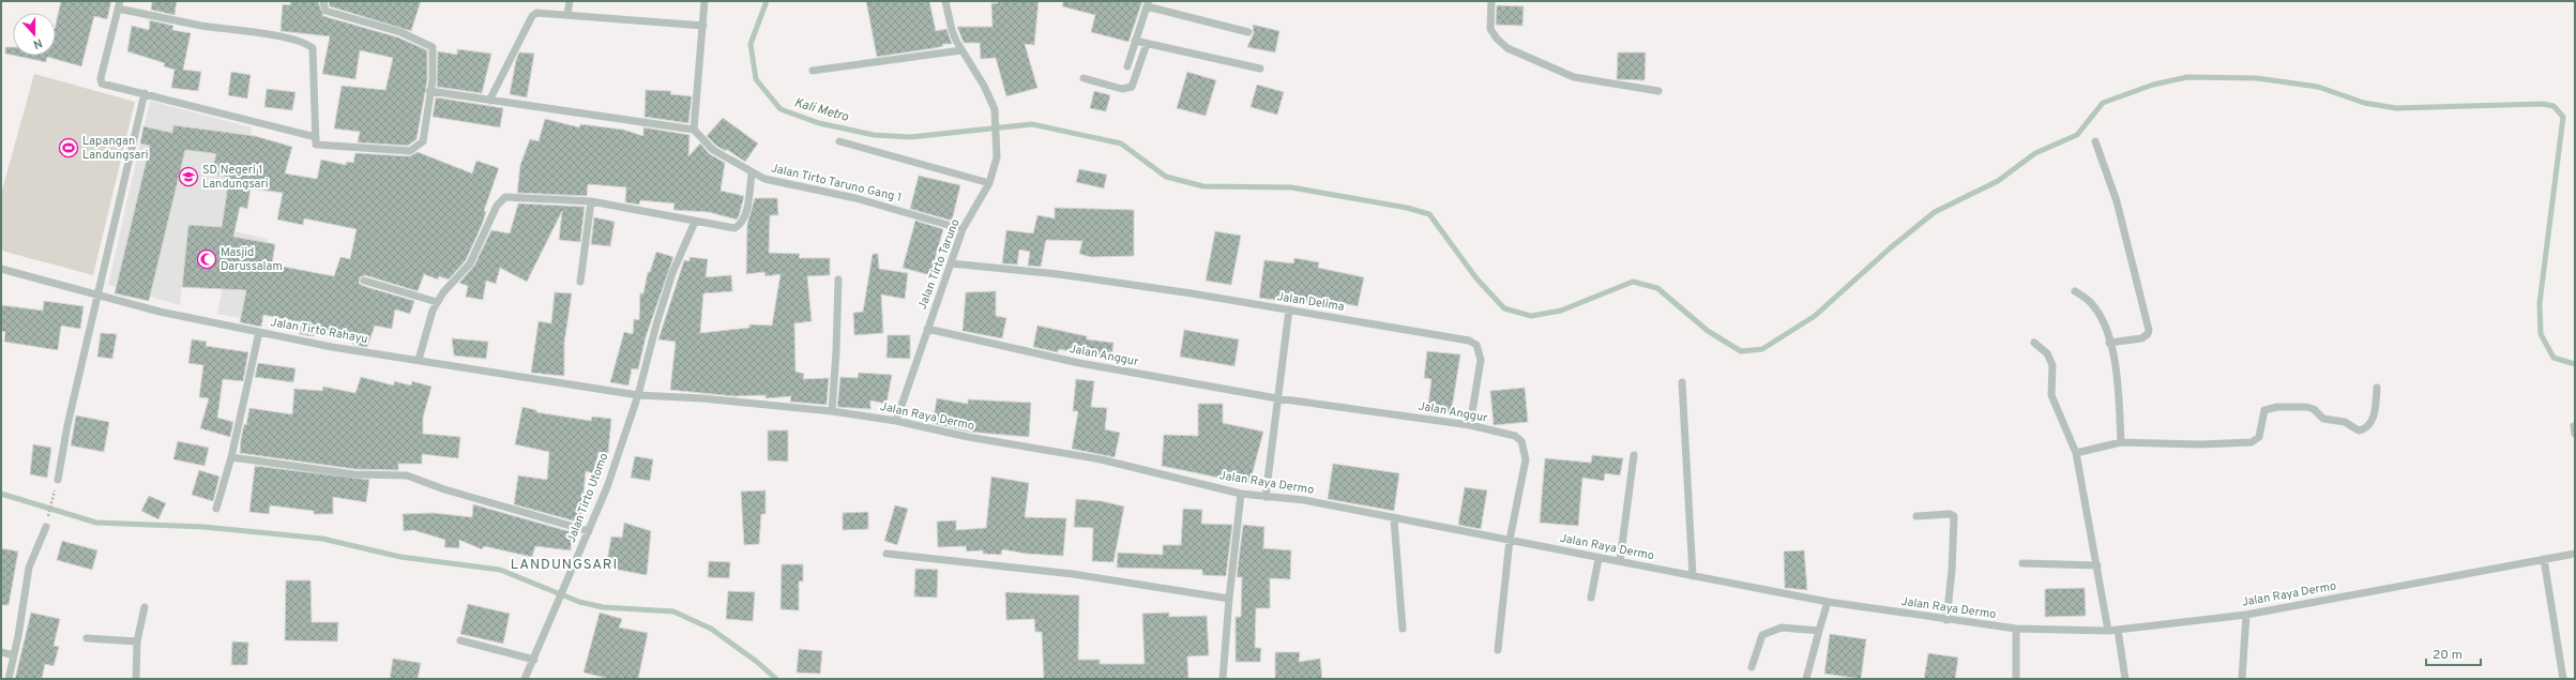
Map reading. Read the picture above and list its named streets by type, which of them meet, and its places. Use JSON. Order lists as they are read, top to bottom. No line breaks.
{"streets":{"street":["Jalan Tirto Taruno Gang 1","Jalan Tirto Taruno","Jalan Delima","Jalan Tirto Rahayu","Jalan Anggur","Jalan Raya Dermo","Jalan Tirto Utomo"]},"crossings":[["Jalan Tirto Taruno Gang 1","Jalan Tirto Taruno"],["Jalan Tirto Taruno","Jalan Delima"],["Jalan Tirto Taruno","Jalan Anggur"],["Jalan Tirto Taruno","Jalan Raya Dermo"],["Jalan Delima","Jalan Anggur"],["Jalan Tirto Rahayu","Jalan Raya Dermo"],["Jalan Tirto Rahayu","Jalan Tirto Utomo"],["Jalan Anggur","Jalan Raya Dermo"],["Jalan Raya Dermo","Jalan Tirto Utomo"]],"districts":["LANDUNGSARI"],"water":["Kali Metro"],"places":{"sports":["Lapangan Landungsari"],"school or university":["SD Negeri 1 Landungsari"],"mosque":["Masjid Darussalam"]},"scale_bar":"20 m","north":"bottom"}
